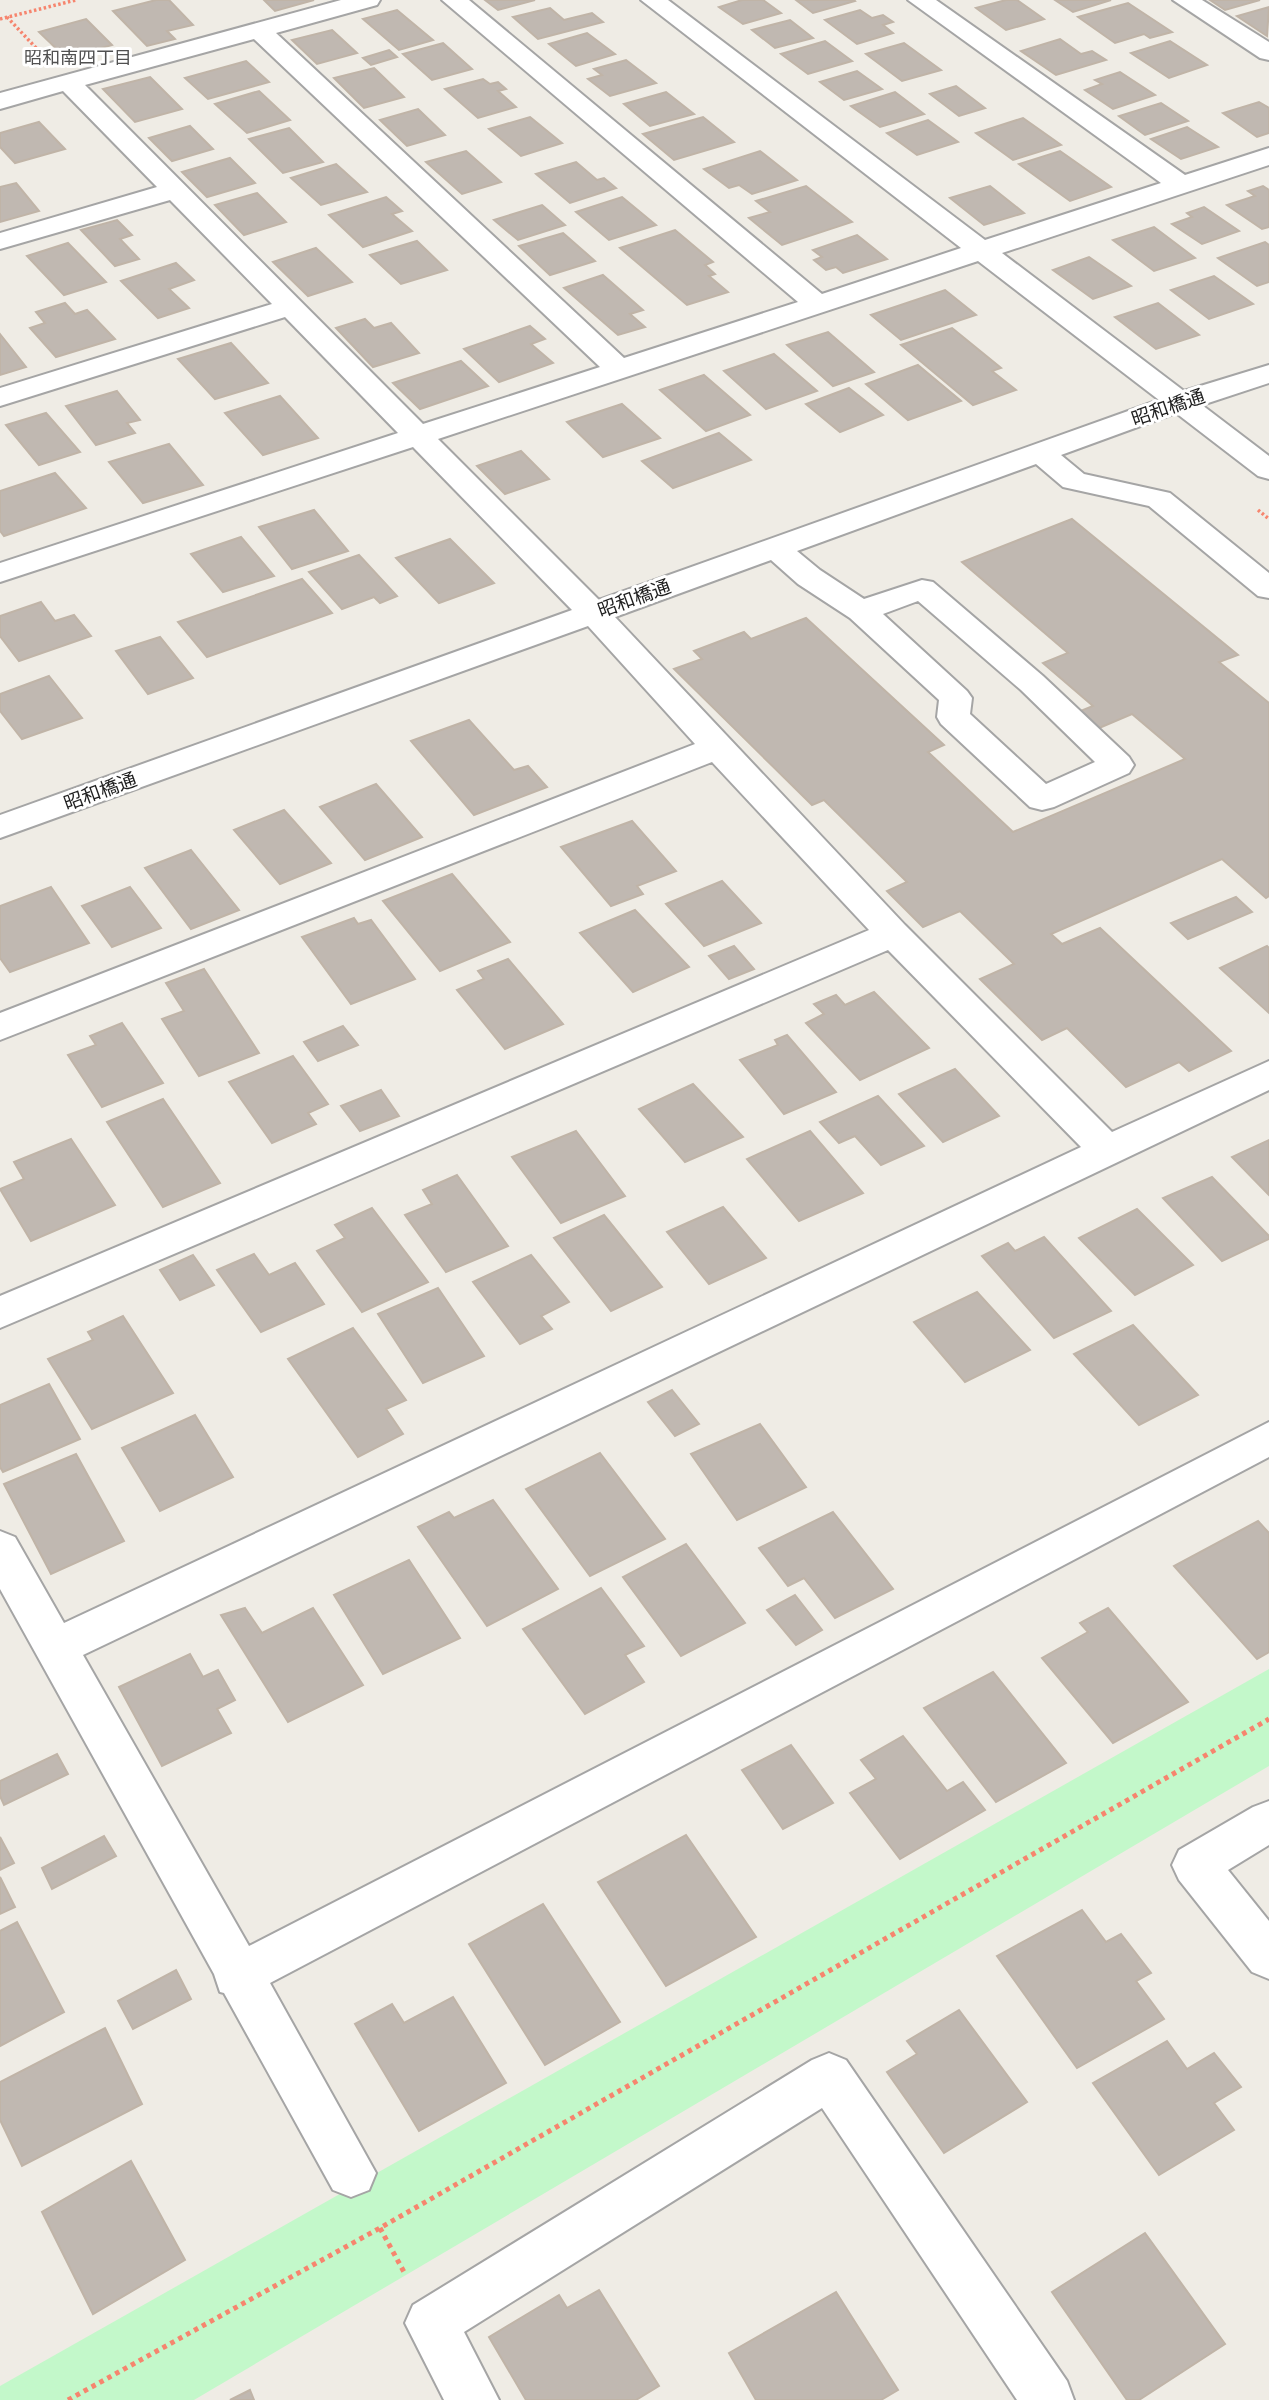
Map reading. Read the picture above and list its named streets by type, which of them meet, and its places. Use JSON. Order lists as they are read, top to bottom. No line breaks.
{"streets":{"street":["昭和橋通"]},"districts":["昭和南四丁目"]}
